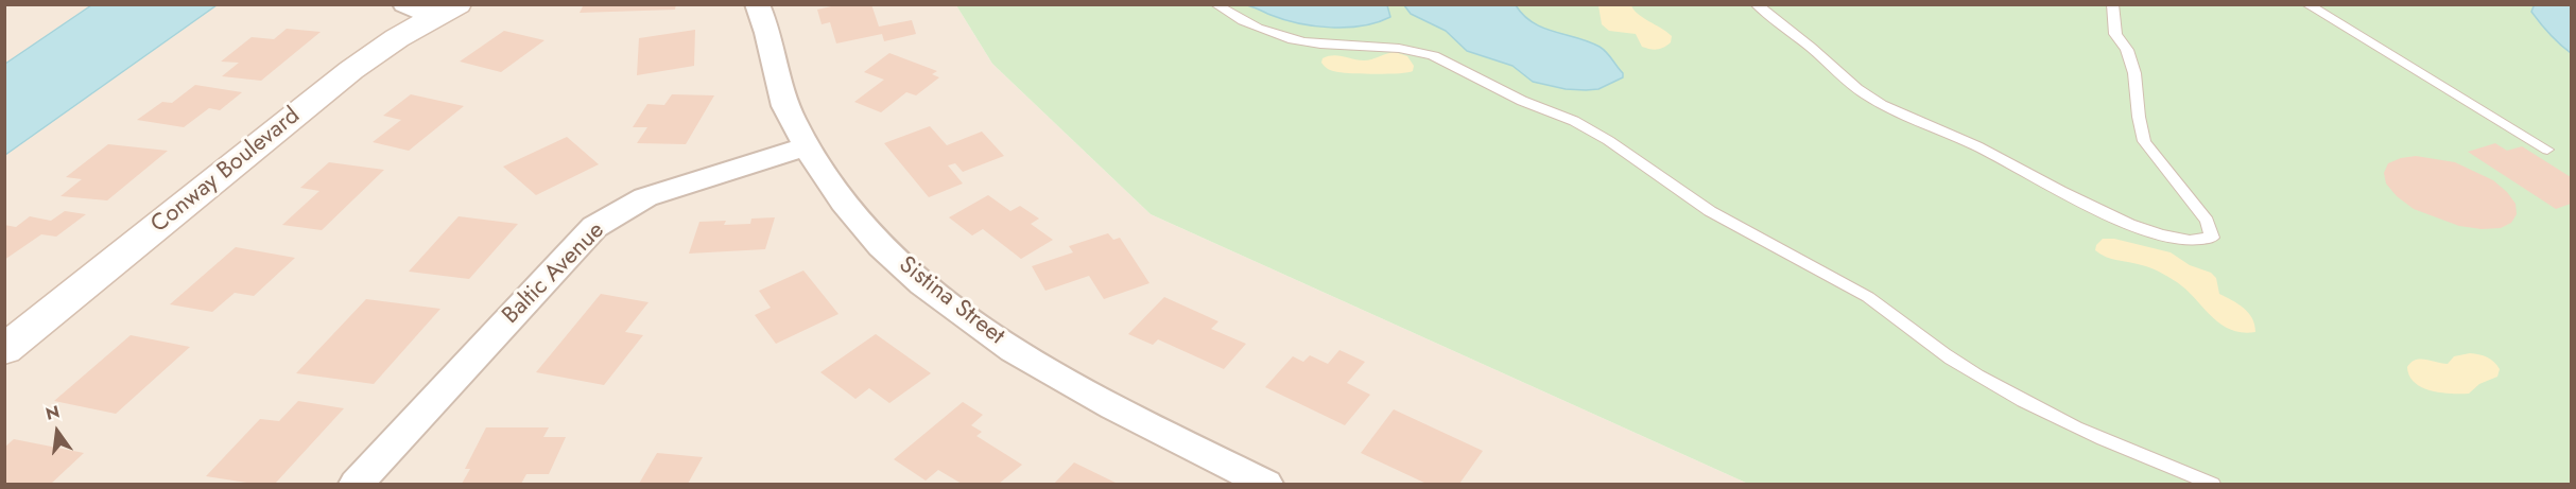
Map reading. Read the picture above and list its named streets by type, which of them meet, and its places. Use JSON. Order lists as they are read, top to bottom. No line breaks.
{"streets":{"street":["Conway Boulevard","Baltic Avenue","Sistina Street"]},"crossings":[["Baltic Avenue","Sistina Street"]],"north":"top"}
